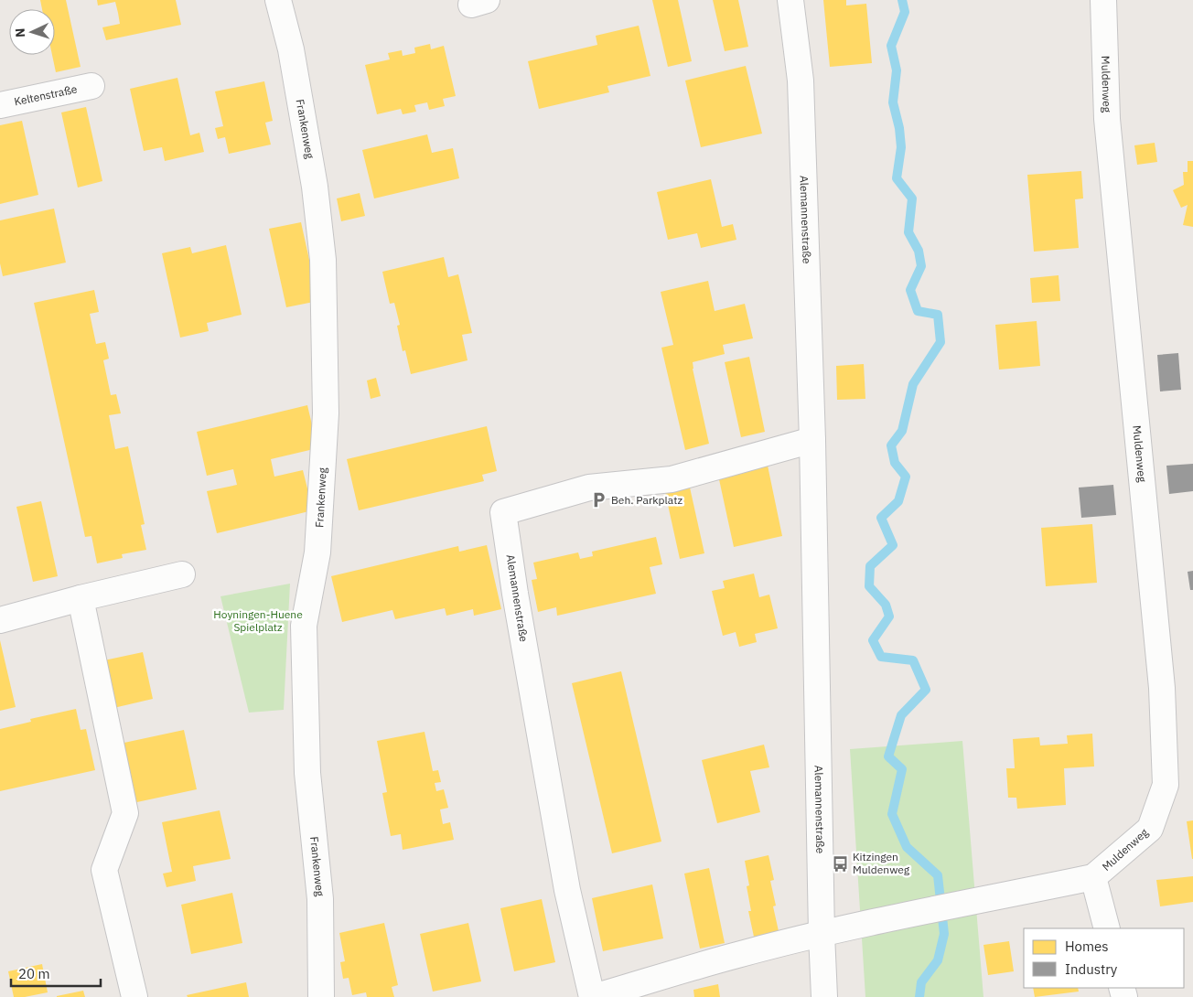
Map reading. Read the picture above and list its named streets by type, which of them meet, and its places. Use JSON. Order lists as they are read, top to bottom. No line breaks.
{"streets":{"street":["Muldenweg","Keltenstraße","Frankenweg","Alemannenstraße"]},"crossings":[["Muldenweg","Alemannenstraße"]],"parks":["Hoyningen-Huene Spielplatz"],"places":{"parking":["Beh. Parkplatz"],"bus stop":["Kitzingen Muldenweg"]},"legend":["Homes","Industry"],"scale_bar":"20 m","north":"left"}
